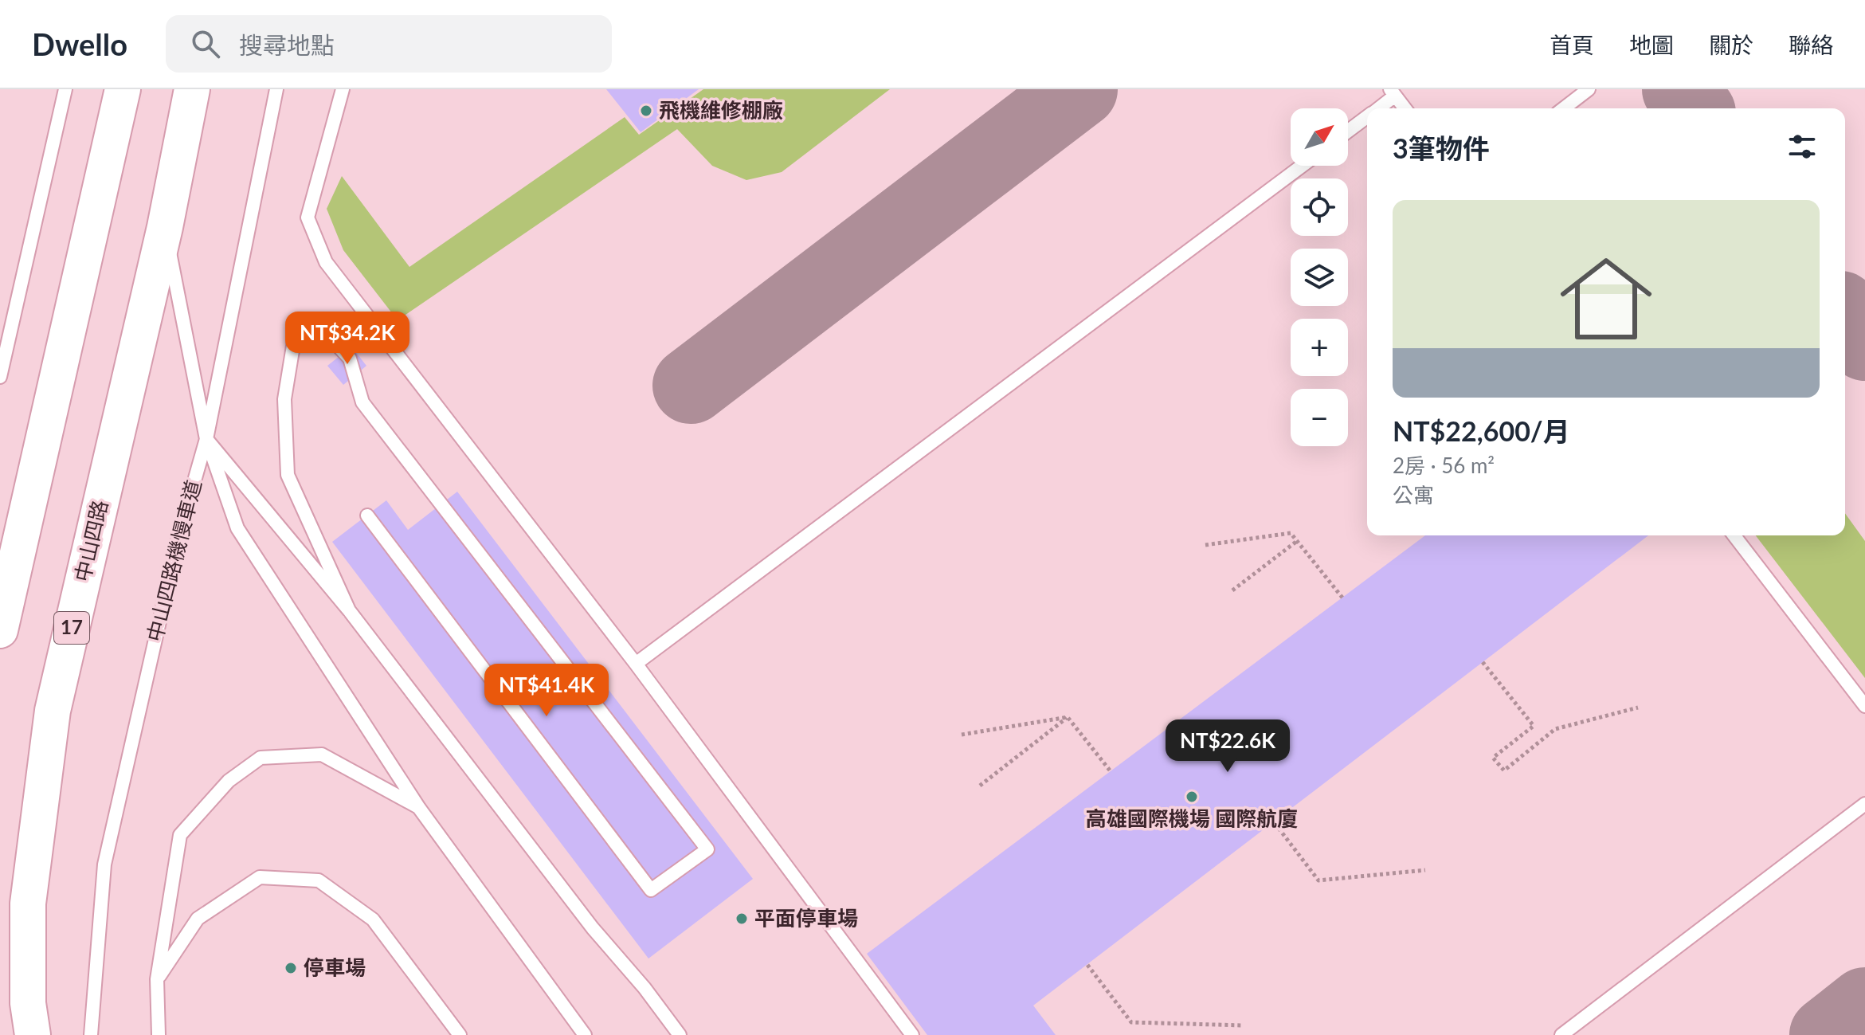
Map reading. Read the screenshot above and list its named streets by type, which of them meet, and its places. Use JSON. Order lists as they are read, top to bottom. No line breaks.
{"streets":{"main road":["中山四路","17"],"lane":["中山四路機慢車道"]},"places":["飛機維修棚廠","高雄國際機場 國際航廈","平面停車場","停車場"],"north":"top right","page":{"header":"Dwello","search":"搜尋地點","nav":["首頁","地圖","關於","聯絡"],"map_buttons":["+","−"],"heading":"3筆物件","list":[{"name":"NT$22,600/月","note":"2房 · 56 m² · 公寓"}],"price":["NT$34.2K","NT$41.4K","NT$22.6K"]}}
